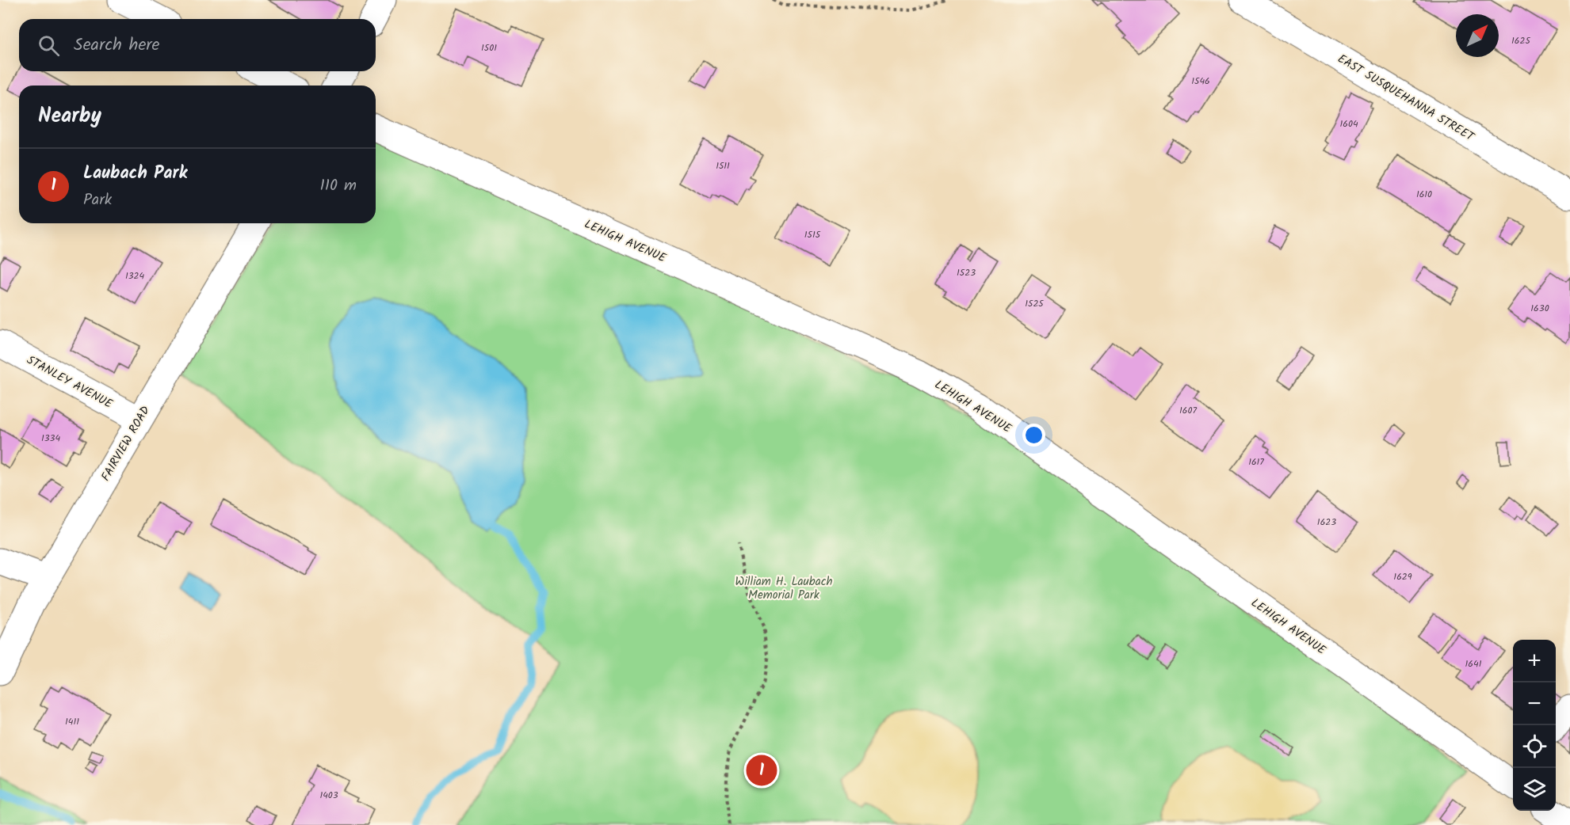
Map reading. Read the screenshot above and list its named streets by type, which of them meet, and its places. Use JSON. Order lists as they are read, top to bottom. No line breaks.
{"streets":{"street":["EAST SUSQUEHANNA STREET","LEHIGH AVENUE","STANLEY AVENUE","FAIRVIEW ROAD"]},"crossings":[["STANLEY AVENUE","FAIRVIEW ROAD"]],"parks":["William H. Laubach Memorial Park"],"house_numbers":["1625","1501","1546","1604","1511","1610","1515","1523","1324","1525","1630","1607","1334","1617","1623","1629","1641","1411","1403"],"north":"top right","page":{"search":"Search here","heading":"Nearby","list":[{"mark":"1","name":"Laubach Park","note":"Park","value":"110 m"}],"map_buttons":["+","−"],"pins":"1"}}
